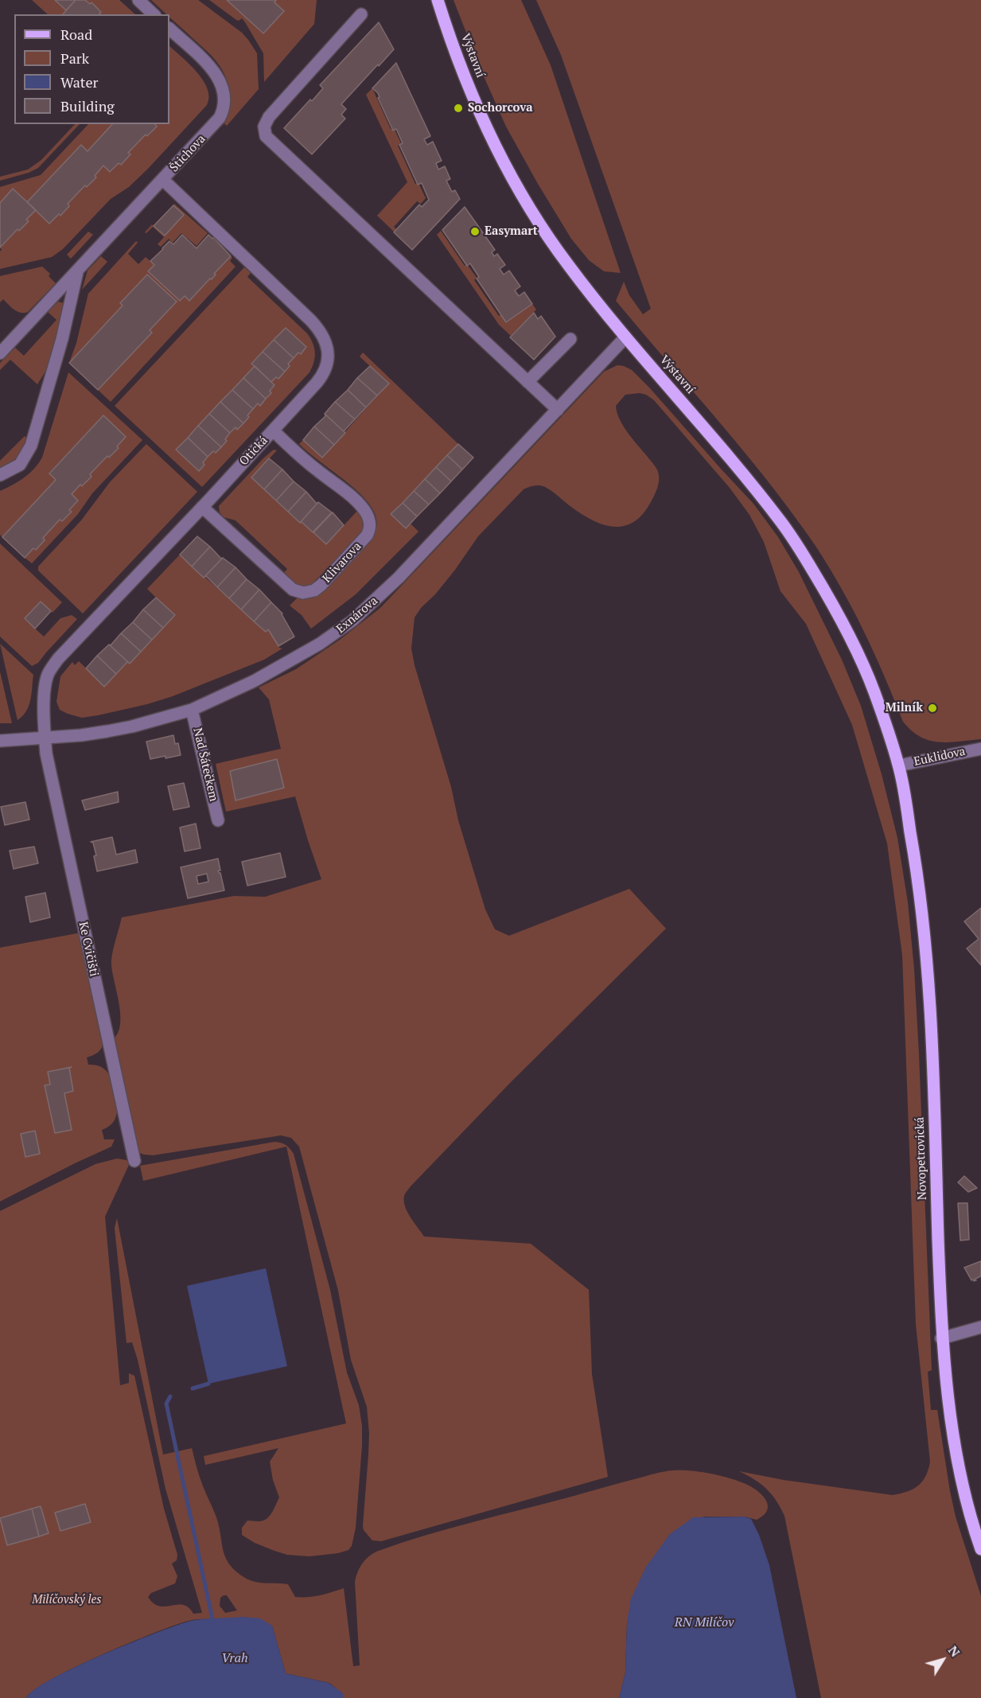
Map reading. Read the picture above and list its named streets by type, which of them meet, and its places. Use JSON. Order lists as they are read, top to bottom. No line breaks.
{"streets":{"main road":["Výstavní","Novopetrovická"],"street":["Štichova","Otická","Klivarova","Exnárova","Euklidova","Nad Šátečkem","Ke Cvičišti"]},"crossings":[["Výstavní","Exnárova"],["Výstavní","Euklidova"],["Výstavní","Novopetrovická"],["Štichova","Otická"],["Otická","Klivarova"],["Otická","Exnárova"],["Otická","Ke Cvičišti"],["Exnárova","Nad Šátečkem"],["Exnárova","Ke Cvičišti"],["Euklidova","Novopetrovická"]],"water":["RN Milíčov","Vrah"],"parks":["Milíčovský les"],"places":["Sochorcova","Easymart","Milník"],"legend":["Road","Park","Water","Building"],"north":"top right"}
